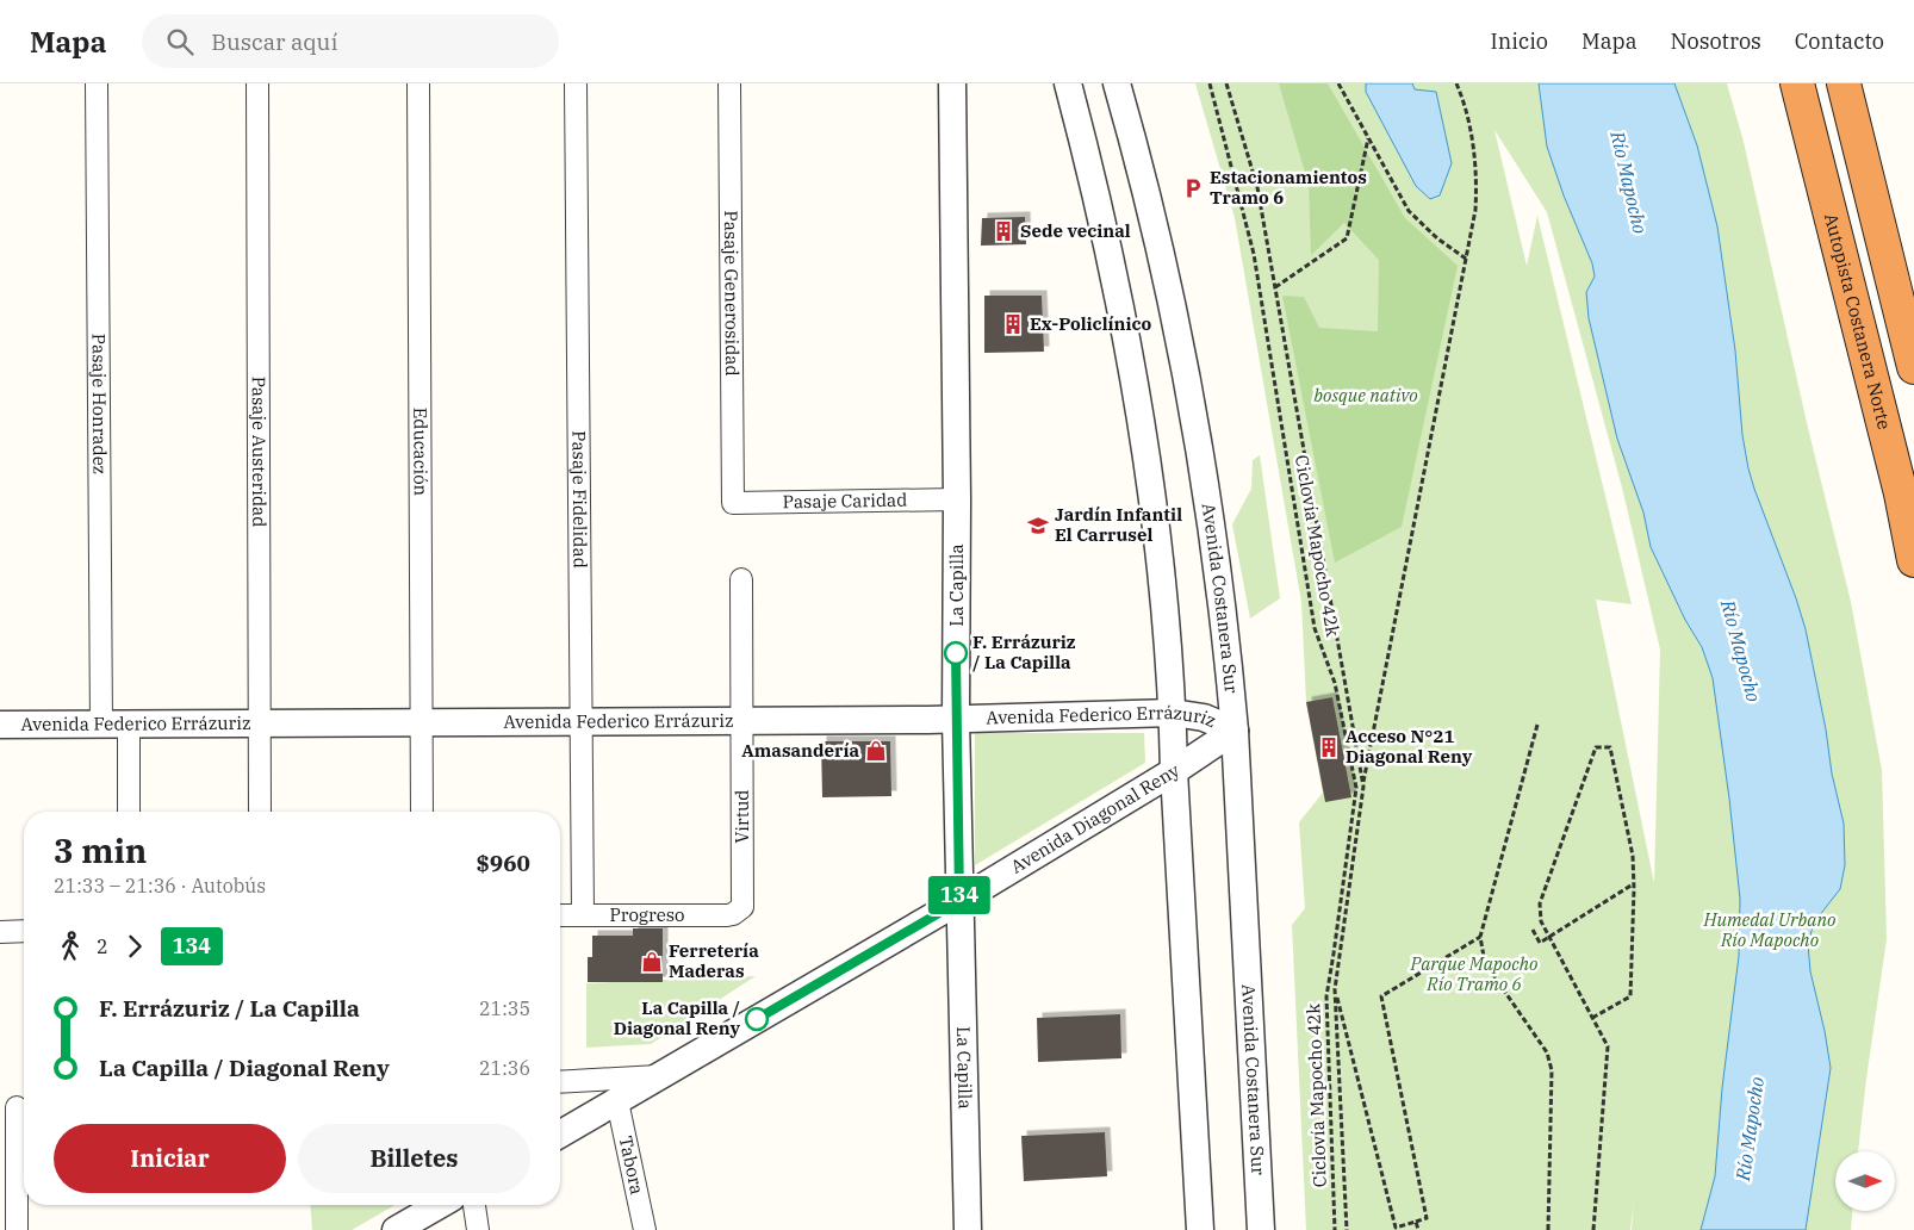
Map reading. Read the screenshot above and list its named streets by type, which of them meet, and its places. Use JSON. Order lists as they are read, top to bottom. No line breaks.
{"streets":{"highway":["Autopista Costanera Norte"],"street":["Pasaje Generosidad","Pasaje Honradez","Pasaje Austeridad","Educación","Pasaje Fidelidad","Pasaje Caridad","La Capilla","Avenida Costanera Sur","Avenida Federico Errázuriz","Virtud","Avenida Diagonal Reny","Progreso","Tabora"],"path":["Ciclovía Mapocho 42k"]},"crossings":[["Pasaje Generosidad","Pasaje Caridad"],["Pasaje Honradez","Avenida Federico Errázuriz"],["Pasaje Austeridad","Avenida Federico Errázuriz"],["Educación","Avenida Federico Errázuriz"],["Pasaje Fidelidad","Avenida Federico Errázuriz"],["Pasaje Fidelidad","Progreso"],["Pasaje Caridad","La Capilla"],["La Capilla","Avenida Federico Errázuriz"],["La Capilla","Avenida Diagonal Reny"],["Avenida Costanera Sur","Avenida Federico Errázuriz"],["Avenida Costanera Sur","Avenida Diagonal Reny"],["Avenida Federico Errázuriz","Virtud"],["Avenida Federico Errázuriz","Avenida Diagonal Reny"],["Virtud","Progreso"],["Avenida Diagonal Reny","Tabora"]],"water":["Río Mapocho"],"parks":["bosque nativo","Humedal Urbano Río Mapocho","Parque Mapocho Río Tramo 6"],"places":{"parking":["Estacionamientos Tramo 6"],"building":["Sede vecinal","Ex-Policlínico","Acceso N°21 Diagonal Reny"],"school or university":["Jardín Infantil El Carrusel"],"other":["F. Errázuriz / La Capilla","La Capilla / Diagonal Reny"],"shop":["Amasandería","Ferretería Maderas"]},"lines":["bus line 134"],"north":"right","page":{"header":"Mapa","search":"Buscar aquí","nav":["Inicio","Mapa","Nosotros","Contacto"],"on_map":"134","heading":["3 min","21:33 – 21:36 · Autobús","$960"],"legs":["2","134"],"list":[{"name":"F. Errázuriz / La Capilla","value":"21:35"},{"name":"La Capilla / Diagonal Reny","value":"21:36"}],"buttons":["Iniciar","Billetes"]}}
